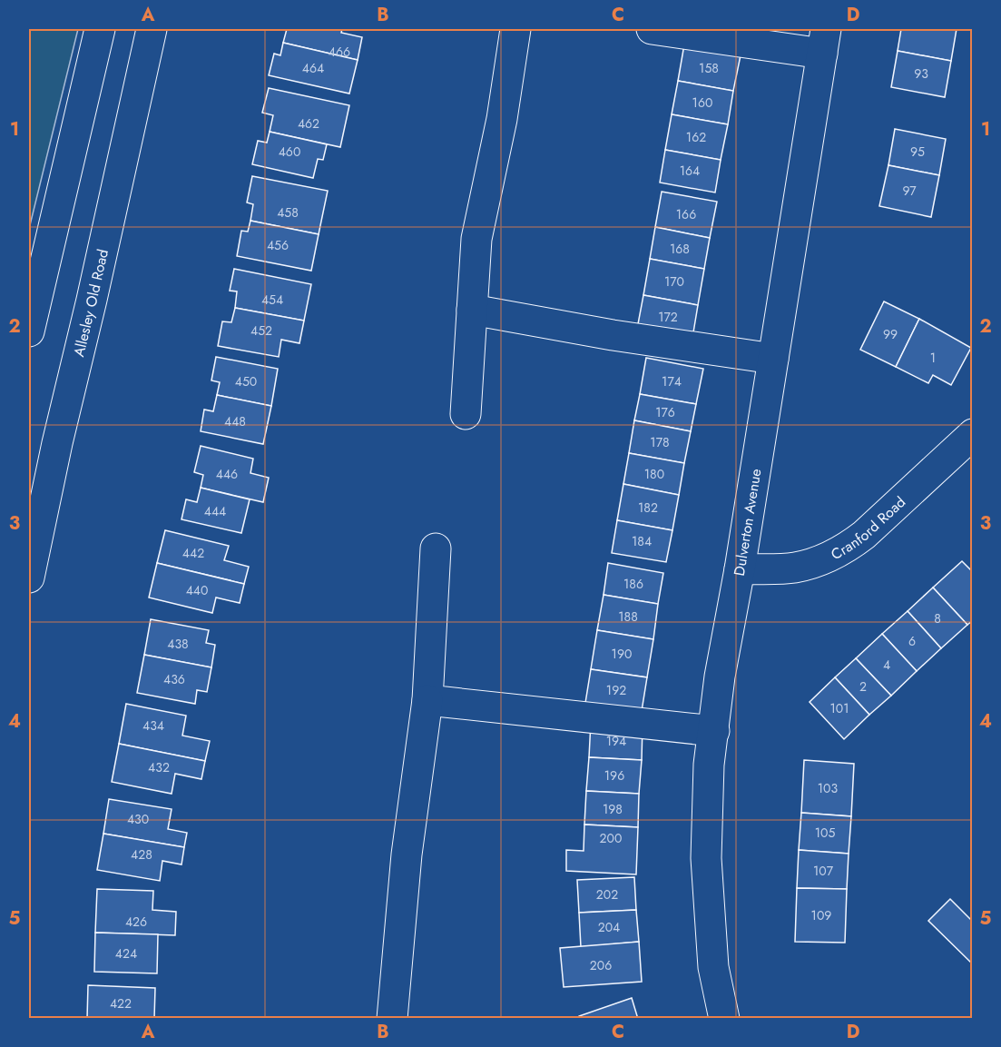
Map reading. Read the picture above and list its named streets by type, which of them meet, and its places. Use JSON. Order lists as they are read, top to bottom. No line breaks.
{"streets":{"street":["Allesley Old Road","Dulverton Avenue","Cranford Road"]},"crossings":[["Dulverton Avenue","Cranford Road"]],"house_numbers":["466","464","158","93","160","462","162","460","95","164","97","458","166","456","168","170","454","172","452","99","1","450","174","176","448","178","446","180","182","444","184","442","186","440","188","8","6","438","190","4","436","2","192","101","434","194","432","196","103","198","430","105","200","428","107","202","109","426","204","424","206","422"],"grid":{"columns":["A","B","C","D"],"rows":["1","2","3","4","5"]}}
